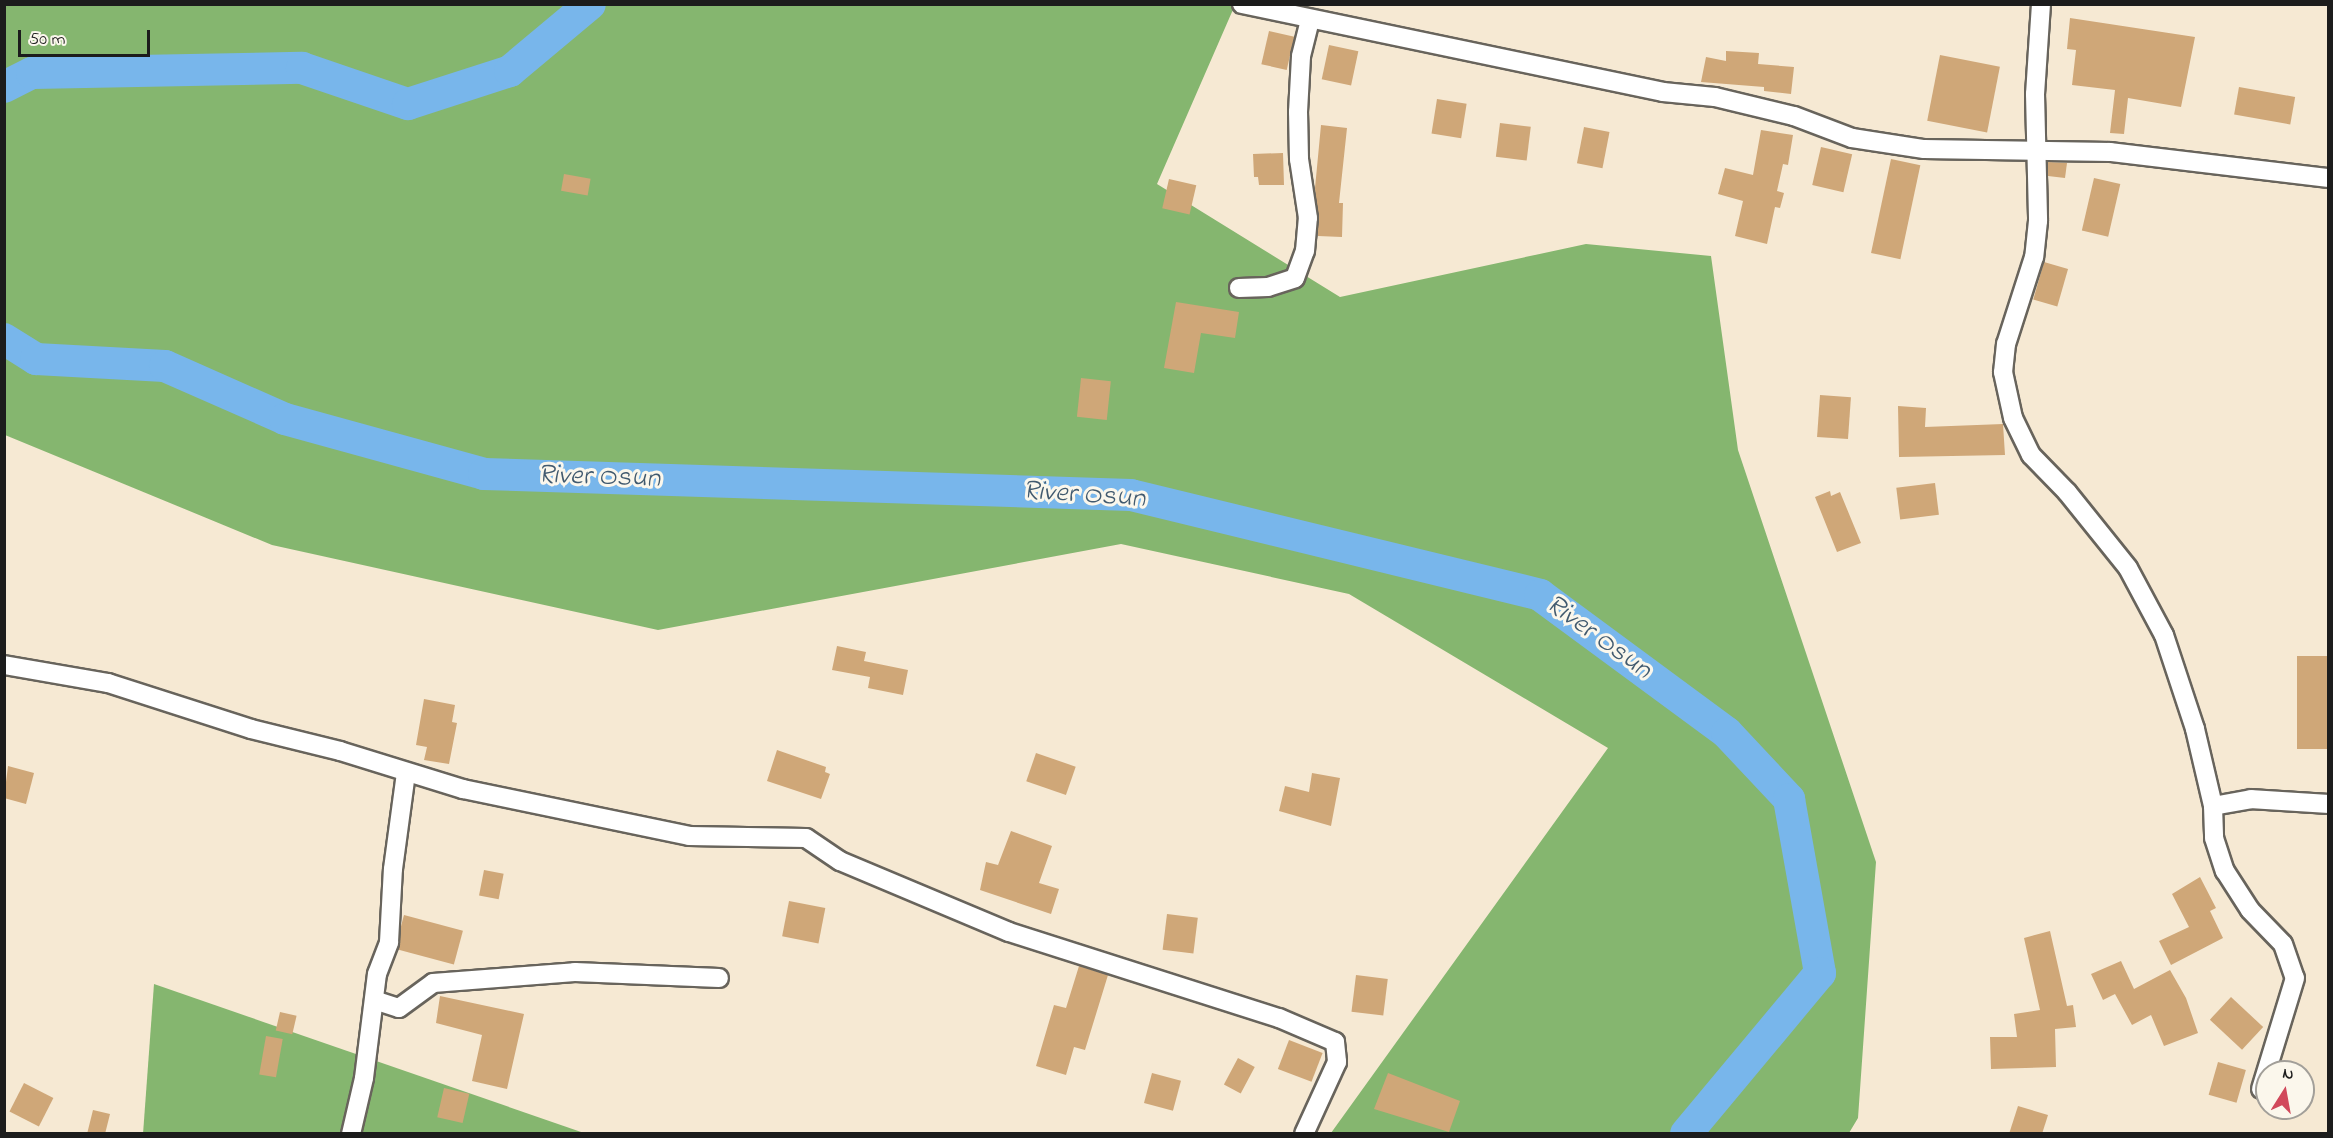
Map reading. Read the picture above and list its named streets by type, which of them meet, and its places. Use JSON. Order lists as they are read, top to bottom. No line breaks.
{"water":["River Osun"],"scale_bar":"50 m","north":"top"}
